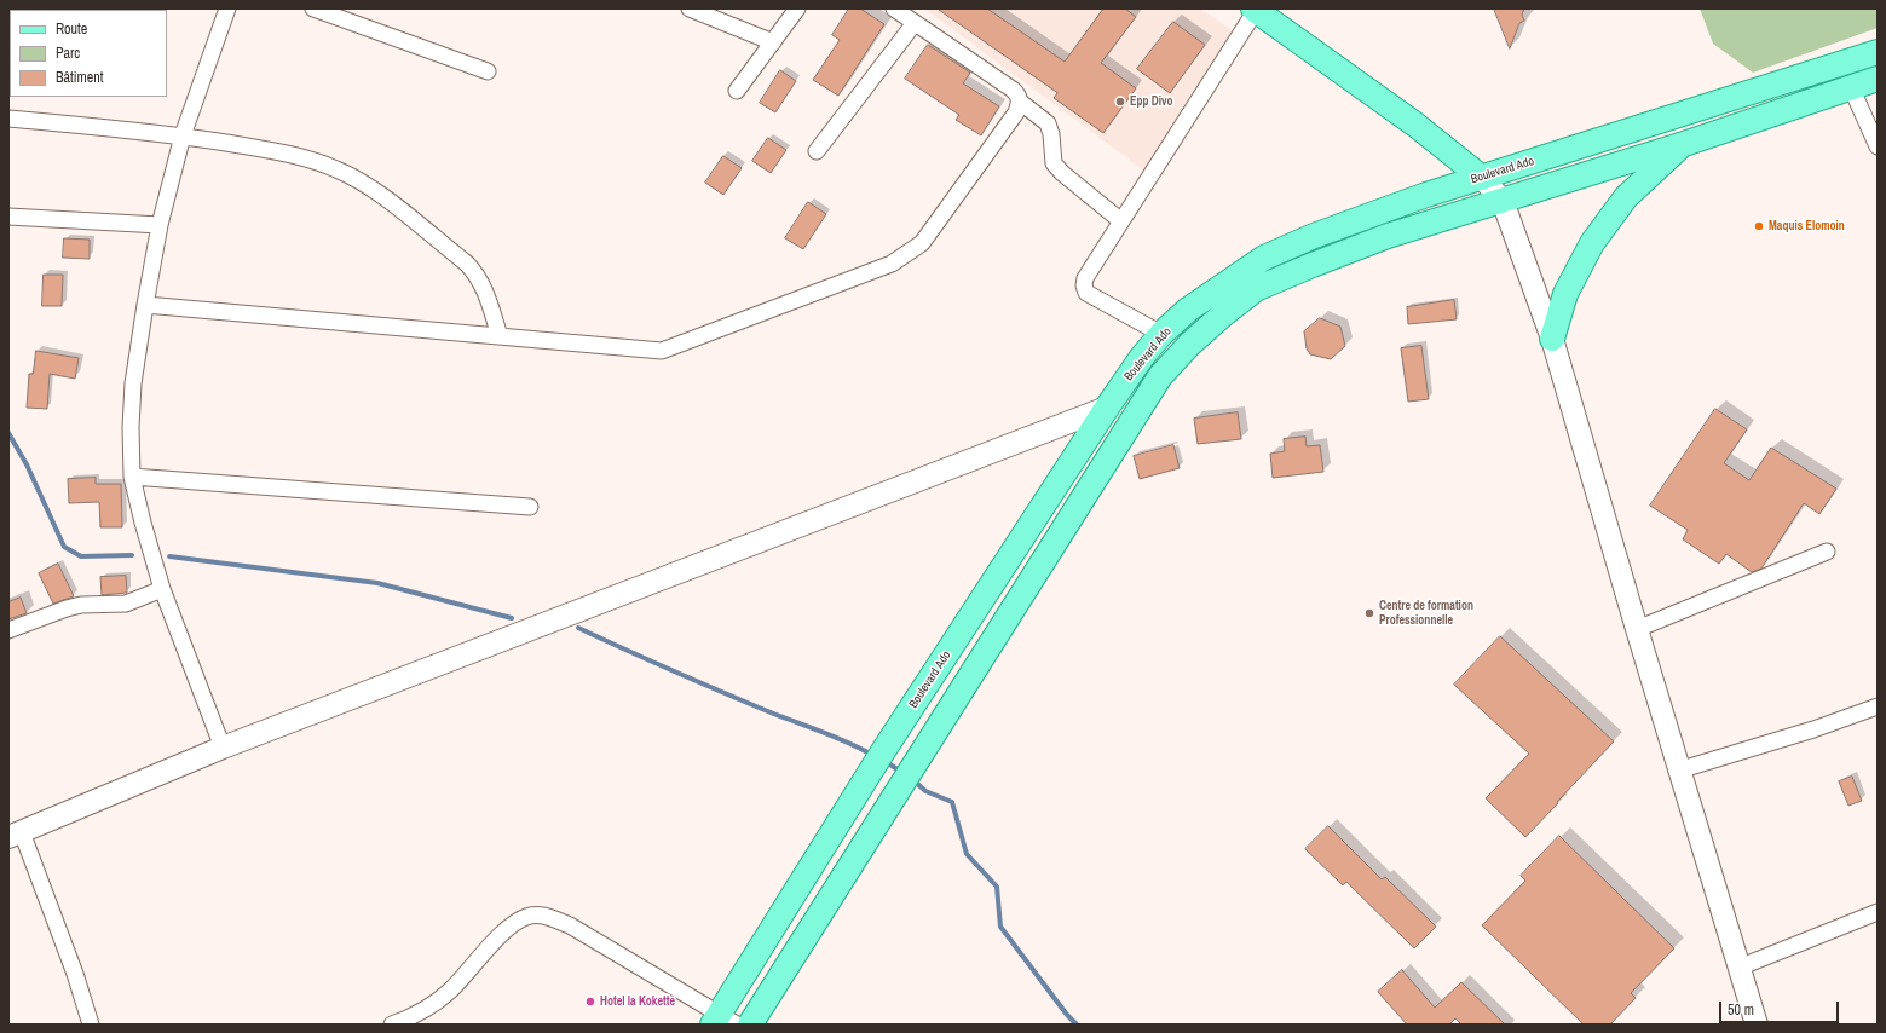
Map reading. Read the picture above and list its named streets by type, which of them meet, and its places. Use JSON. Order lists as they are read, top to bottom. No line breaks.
{"streets":{"main road":["Boulevard Ado"]},"places":["Epp Divo","Maquis Elomoin","Centre de formation Professionnelle","Hotel la Kokette"],"legend":["Route","Parc","Bâtiment"],"scale_bar":"50 m"}
